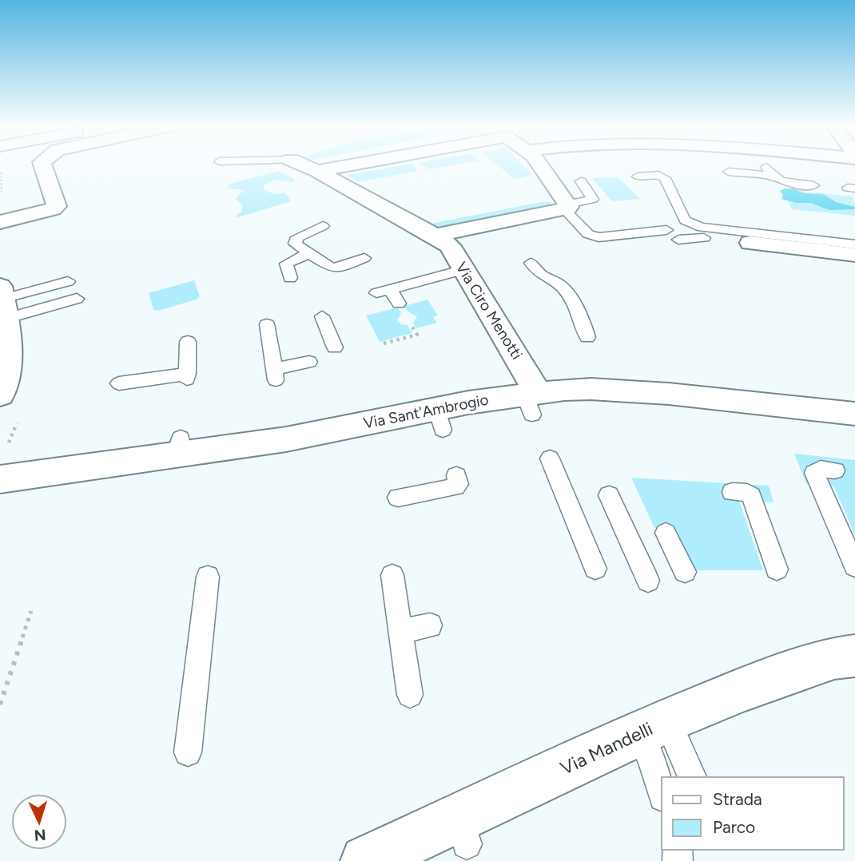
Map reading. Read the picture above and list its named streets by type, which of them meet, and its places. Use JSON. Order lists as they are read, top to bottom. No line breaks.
{"streets":{"street":["Via Ciro Menotti","Via Sant'Ambrogio","Via Mandelli"]},"crossings":[["Via Ciro Menotti","Via Sant'Ambrogio"]],"legend":["Strada","Parco"],"north":"bottom"}
